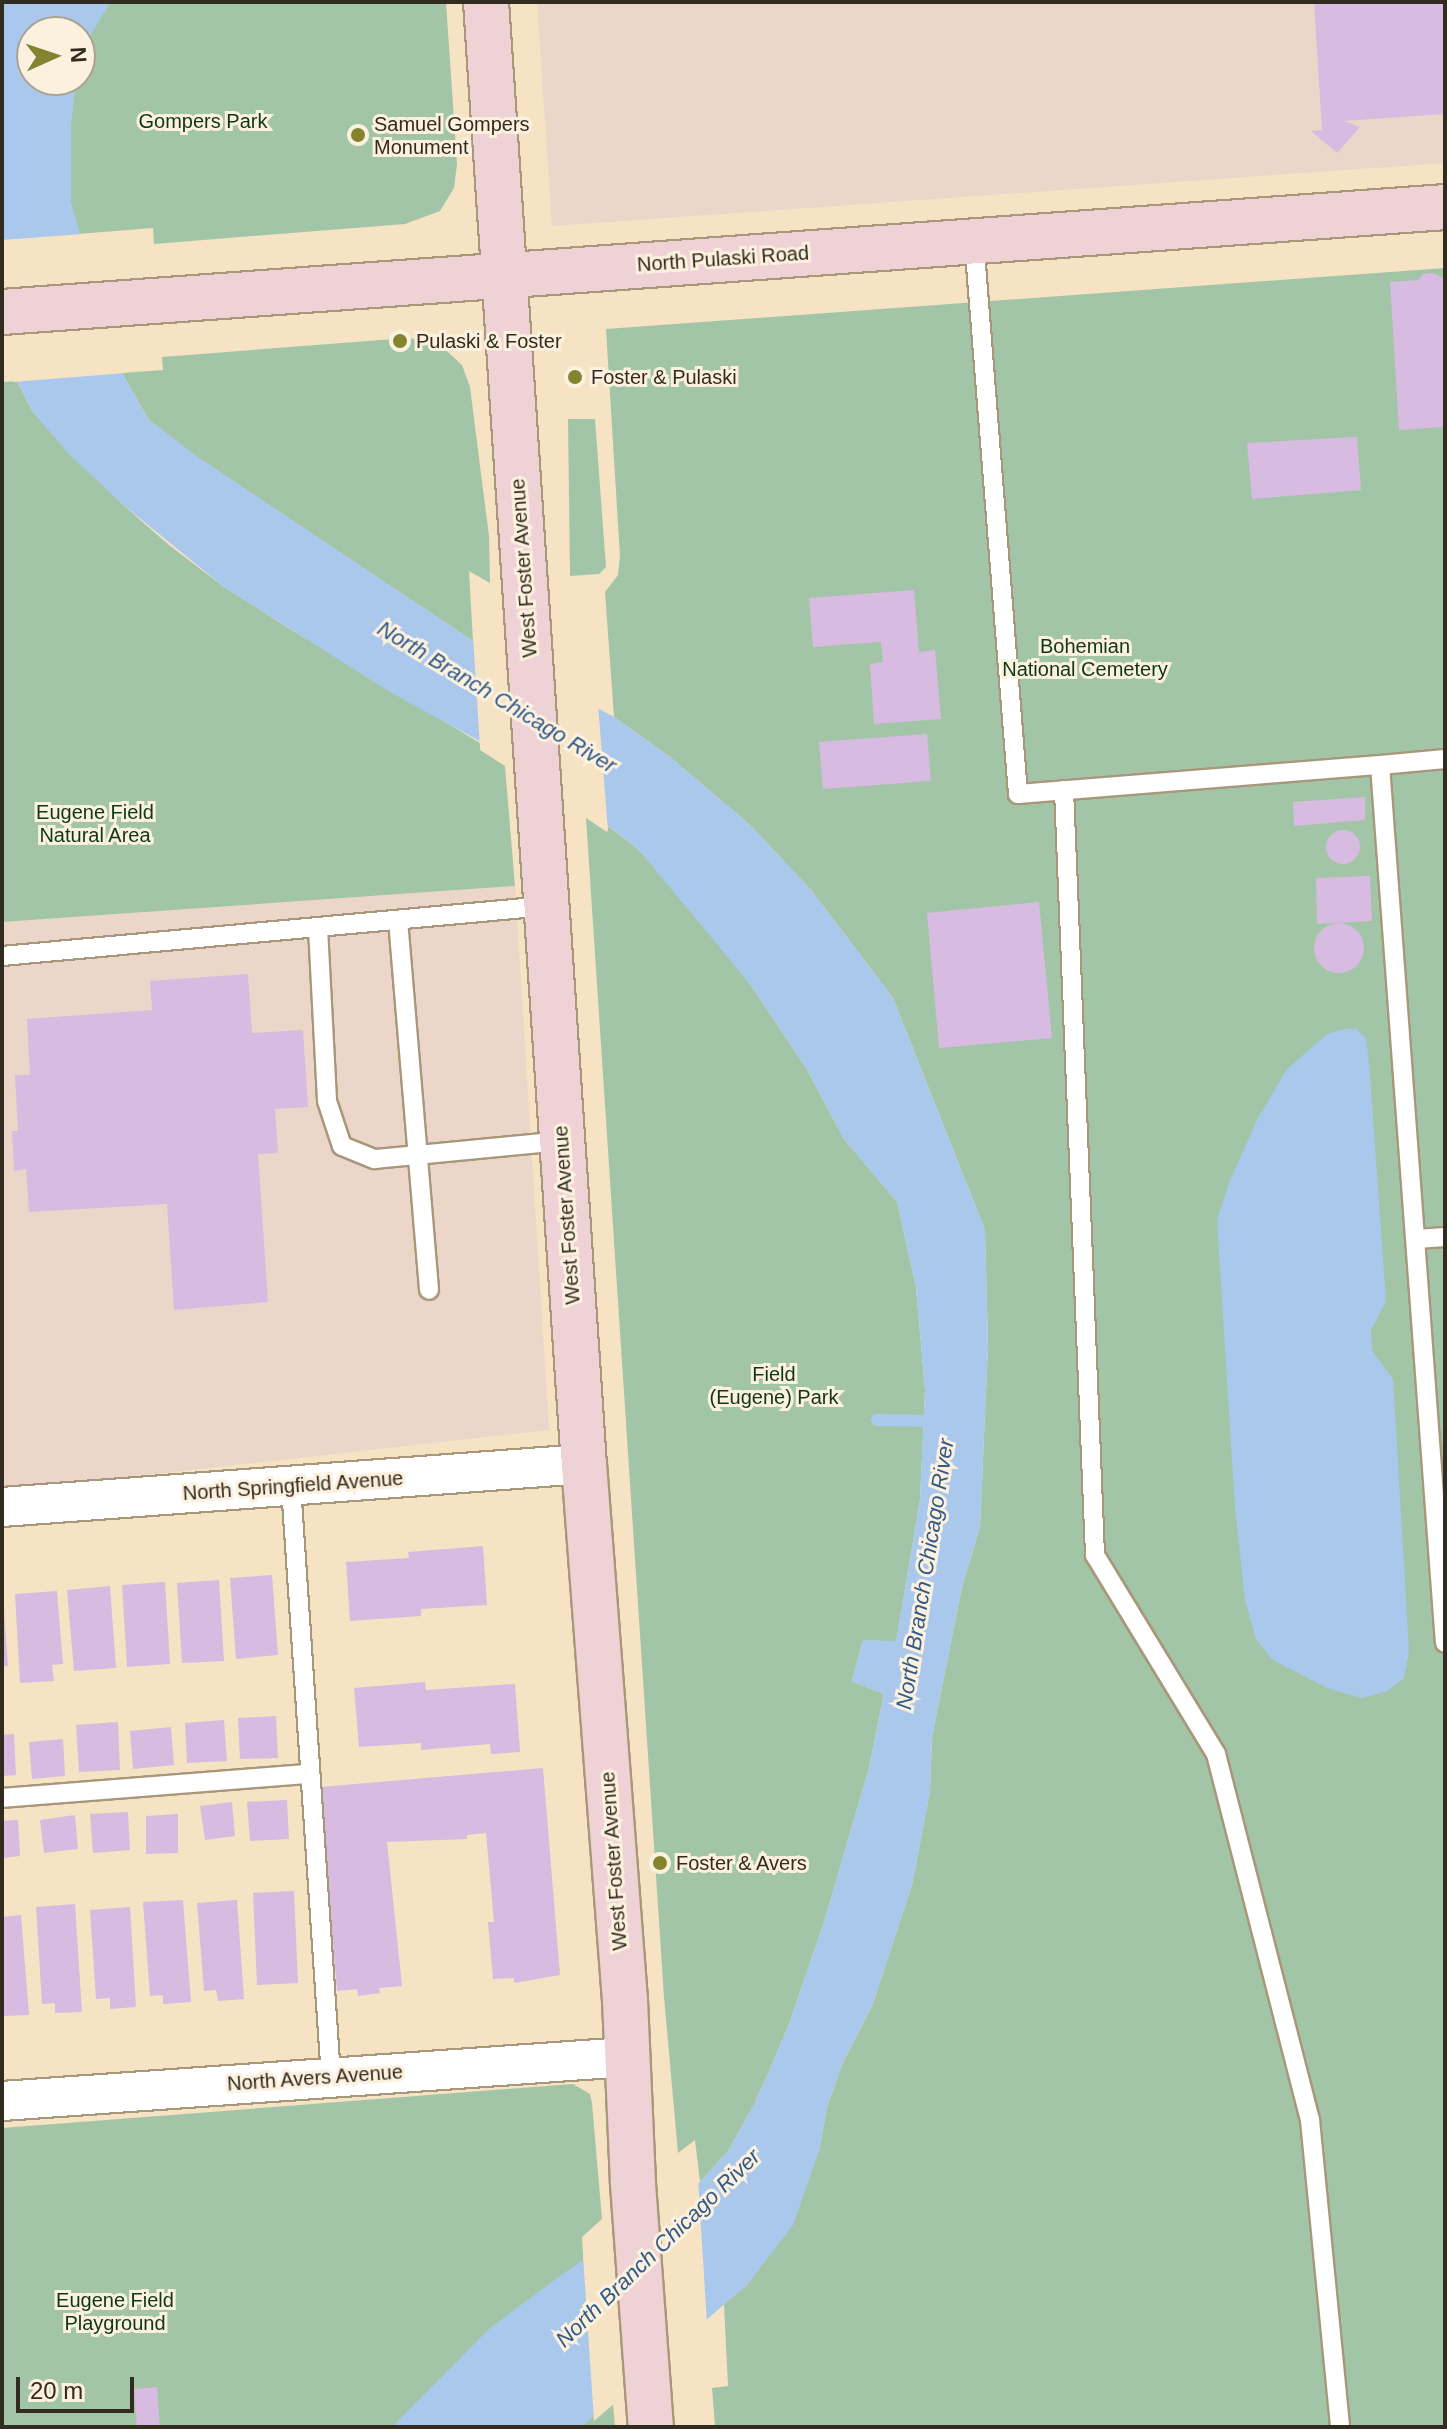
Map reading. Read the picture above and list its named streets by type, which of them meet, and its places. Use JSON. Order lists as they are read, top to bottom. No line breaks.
{"streets":{"main road":["North Pulaski Road","West Foster Avenue"],"street":["North Springfield Avenue","North Avers Avenue"]},"crossings":[["North Pulaski Road","West Foster Avenue"],["West Foster Avenue","North Springfield Avenue"],["West Foster Avenue","North Avers Avenue"]],"water":["North Branch Chicago River"],"parks":["Gompers Park","Bohemian National Cemetery","Eugene Field Natural Area","Field (Eugene) Park","Eugene Field Playground"],"places":["Samuel Gompers Monument","Pulaski & Foster","Foster & Pulaski","Foster & Avers"],"scale_bar":"20 m","north":"right"}
